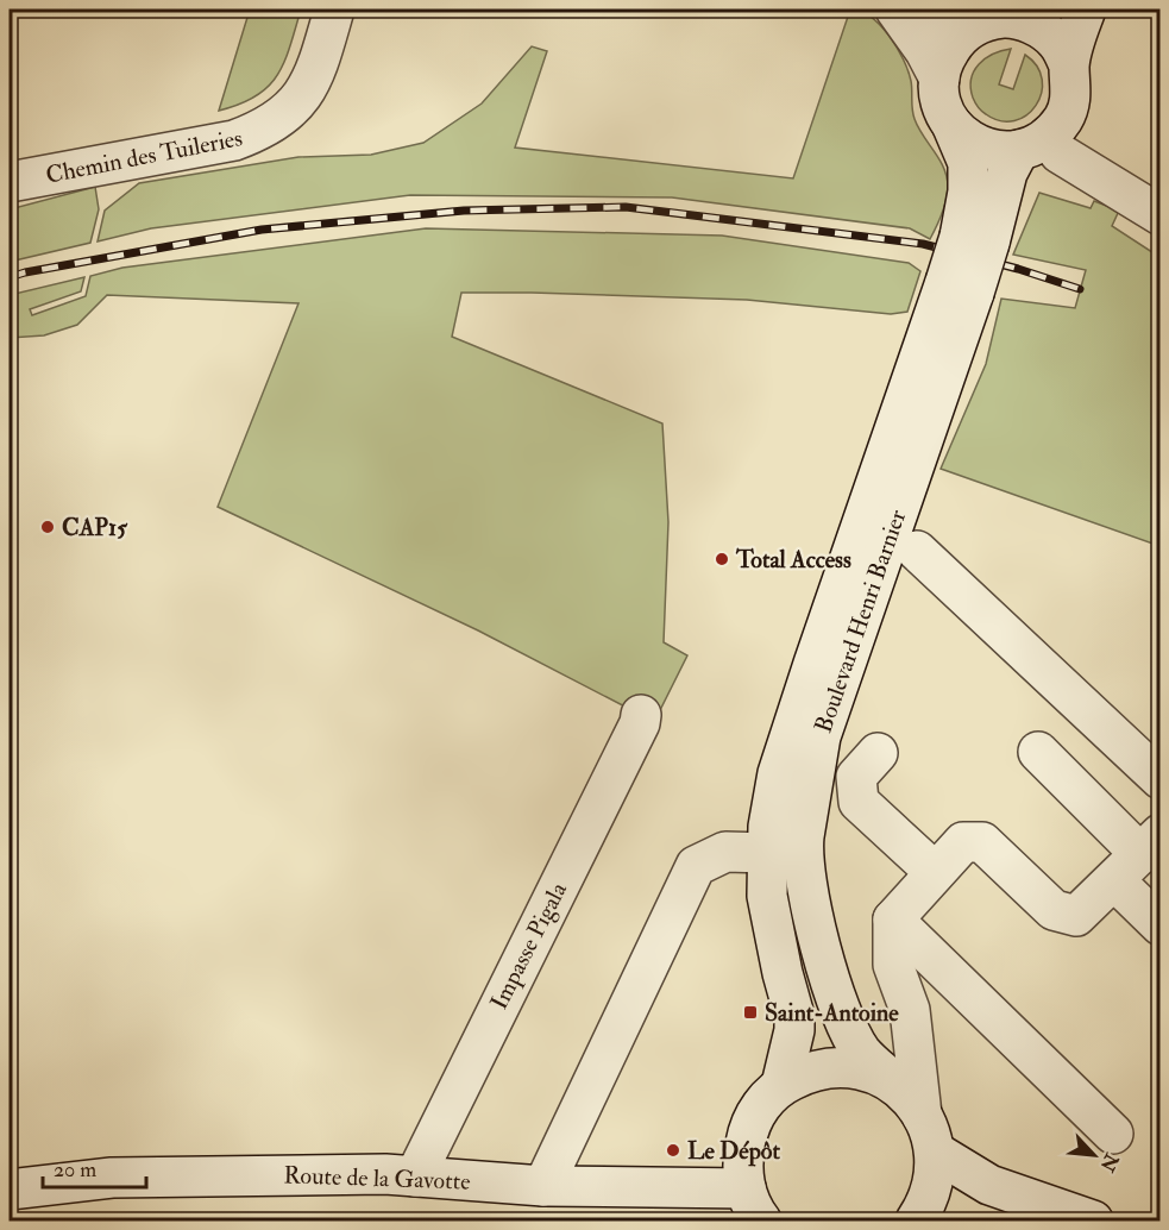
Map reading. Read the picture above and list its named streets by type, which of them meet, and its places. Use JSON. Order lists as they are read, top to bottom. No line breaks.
{"streets":{"street":["Chemin des Tuileries","Boulevard Henri Barnier","Impasse Pigala","Route de la Gavotte"]},"crossings":[["Impasse Pigala","Route de la Gavotte"]],"places":{"other":["CAP15","Total Access","Le Dépôt"],"transit":["Saint-Antoine"]},"scale_bar":"20 m","north":"bottom right"}
